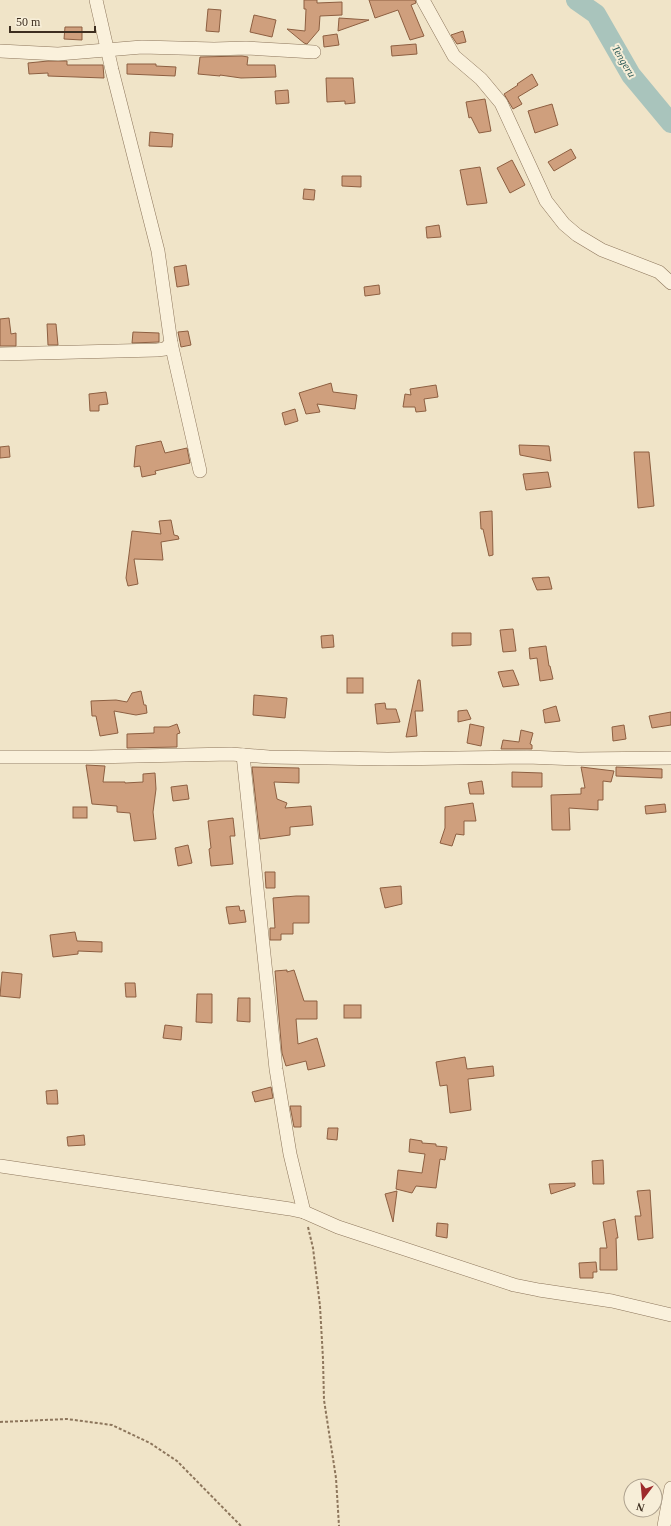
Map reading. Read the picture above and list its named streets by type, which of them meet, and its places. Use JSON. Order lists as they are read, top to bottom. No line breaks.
{"water":["Tengeru"],"scale_bar":"50 m","north":"bottom"}
